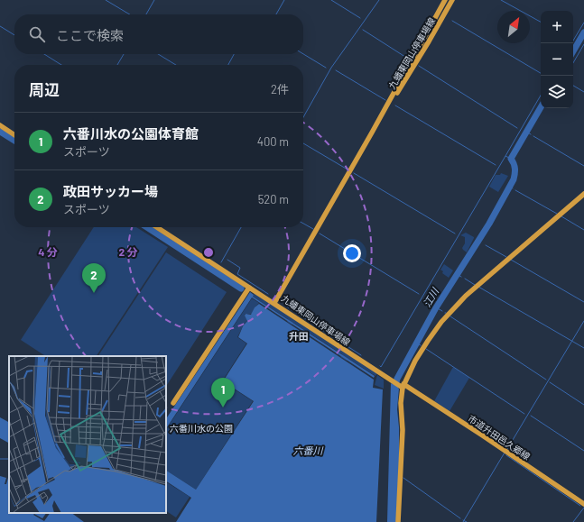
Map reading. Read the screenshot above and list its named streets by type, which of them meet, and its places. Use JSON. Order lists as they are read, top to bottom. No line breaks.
{"streets":{"main road":["九蟠東岡山停車場線","市道升田邑久郷線"]},"crossings":[["九蟠東岡山停車場線","市道升田邑久郷線"]],"districts":["升田"],"water":["江川","六番川"],"parks":["六番川水の公園"],"north":"top right","page":{"map_buttons":["+","−"],"search":"ここで検索","heading":["周辺","2件"],"list":[{"mark":"1","name":"六番川水の公園体育館","note":"スポーツ","value":"400 m"},{"mark":"2","name":"政田サッカー場","note":"スポーツ","value":"520 m"}],"pins":["2","1"]},"rings":["4 分","2 分"]}
